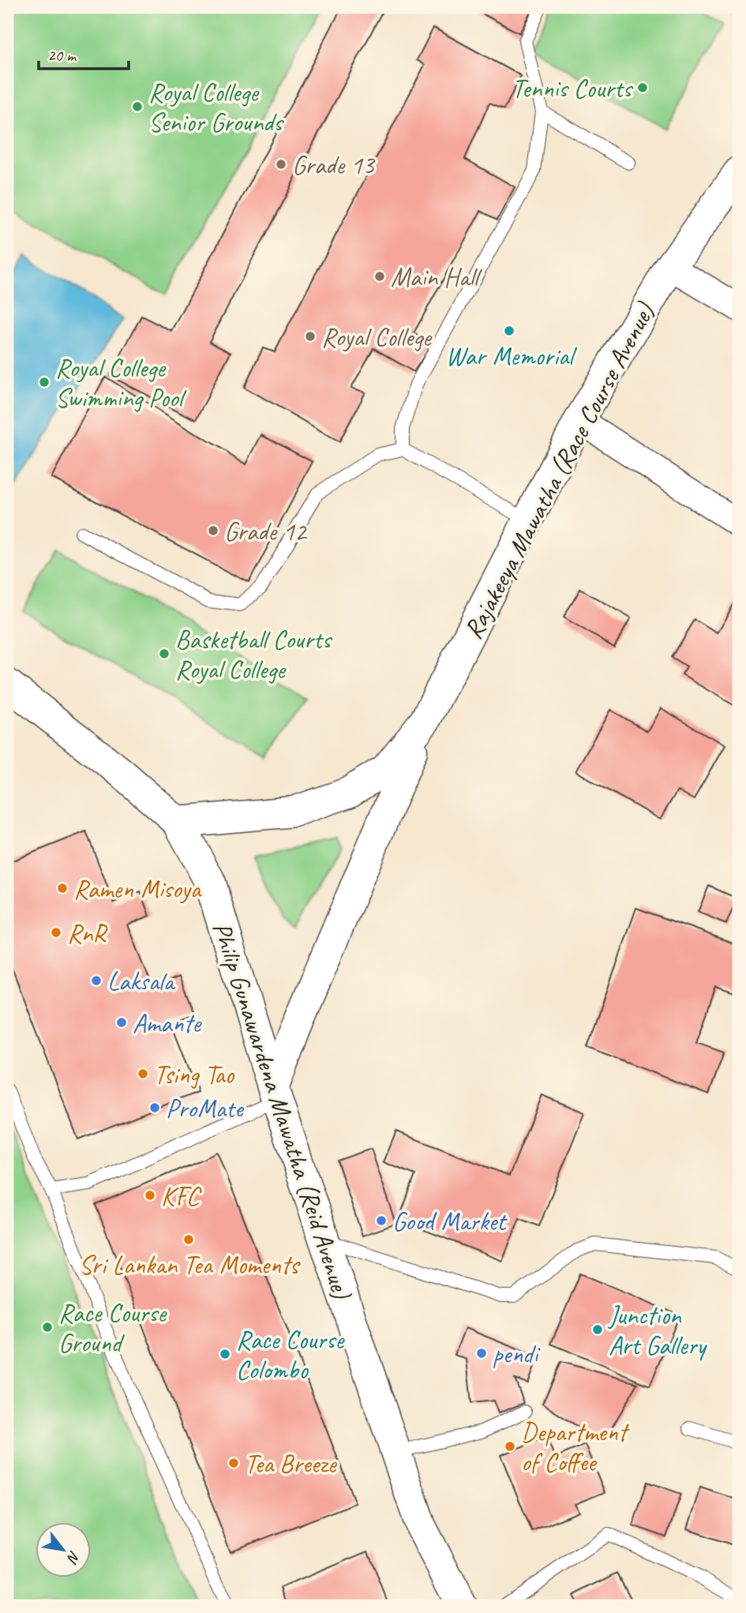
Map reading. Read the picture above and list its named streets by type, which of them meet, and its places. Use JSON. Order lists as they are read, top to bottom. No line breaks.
{"streets":{"main road":["Rajakeeya Mawatha (Race Course Avenue)","Philip Gunawardena Mawatha (Reid Avenue)"]},"crossings":[["Rajakeeya Mawatha (Race Course Avenue)","Philip Gunawardena Mawatha (Reid Avenue)"]],"places":["Tennis Courts","Royal College Senior Grounds","Grade 13","Main Hall","War Memorial","Royal College","Royal College Swimming Pool","Grade 12","Basketball Courts Royal College","Ramen Misoya","RnR","Laksala","Amante","Tsing Tao","ProMate","KFC","Good Market","Sri Lankan Tea Moments","Race Course Ground","Junction Art Gallery","pendi","Race Course Colombo","Department of Coffee","Tea Breeze"],"scale_bar":"20 m","north":"bottom right"}
